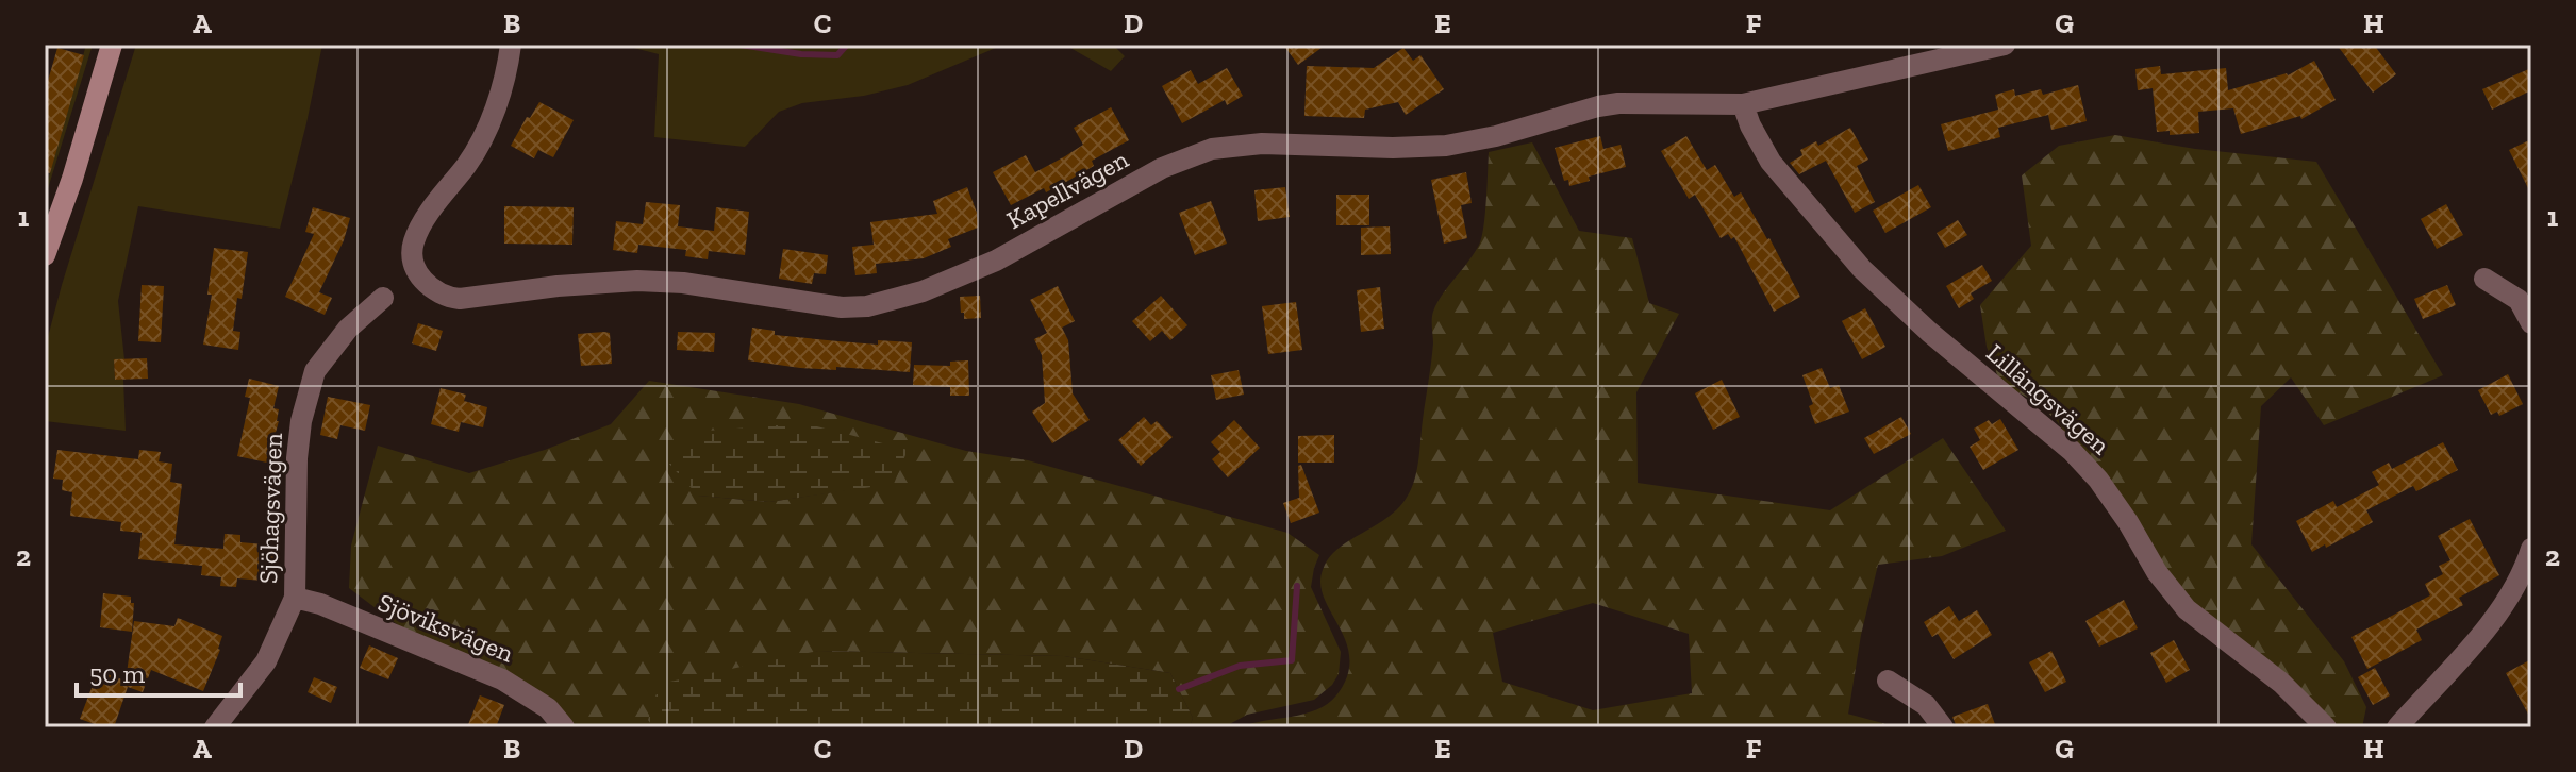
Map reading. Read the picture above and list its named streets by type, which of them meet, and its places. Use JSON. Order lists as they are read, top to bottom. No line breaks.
{"streets":{"street":["Kapellvägen","Lillängsvägen","Sjöhagsvägen","Sjöviksvägen"]},"crossings":[["Kapellvägen","Lillängsvägen"],["Sjöhagsvägen","Sjöviksvägen"]],"scale_bar":"50 m","grid":{"columns":["A","B","C","D","E","F","G","H"],"rows":["1","2"]}}
